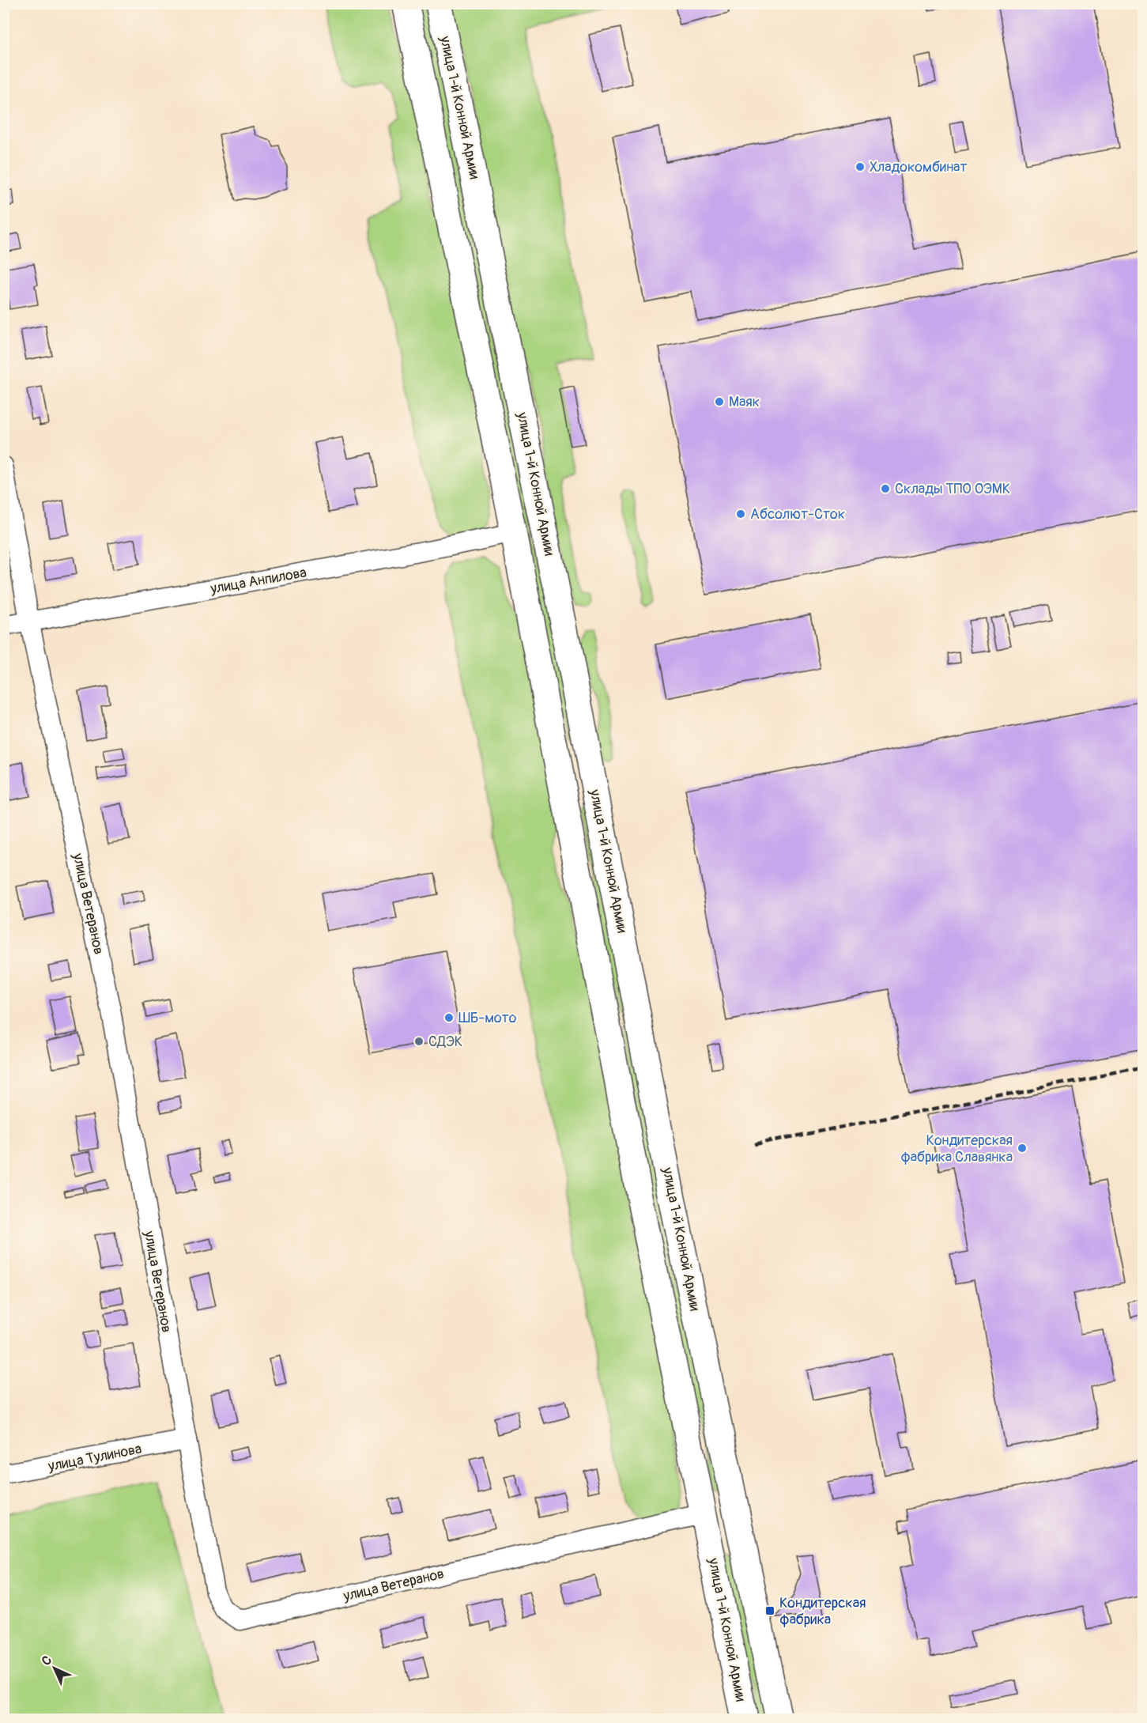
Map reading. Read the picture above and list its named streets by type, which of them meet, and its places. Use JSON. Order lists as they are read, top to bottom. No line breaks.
{"streets":{"main road":["улица 1-й Конной Армии"],"street":["улица Анпилова","улица Ветеранов","улица Тулинова"]},"crossings":[["улица 1-й Конной Армии","улица Анпилова"],["улица 1-й Конной Армии","улица Ветеранов"],["улица Анпилова","улица Ветеранов"],["улица Ветеранов","улица Тулинова"]],"places":{"other":["Хладокомбинат","Маяк","Склады ТПО ОЭМК","Абсолют-Сток","ШБ-мото","СДЭК","Кондитерская фабрика Славянка"],"transit":["Кондитерская фабрика"]},"north":"top left"}
